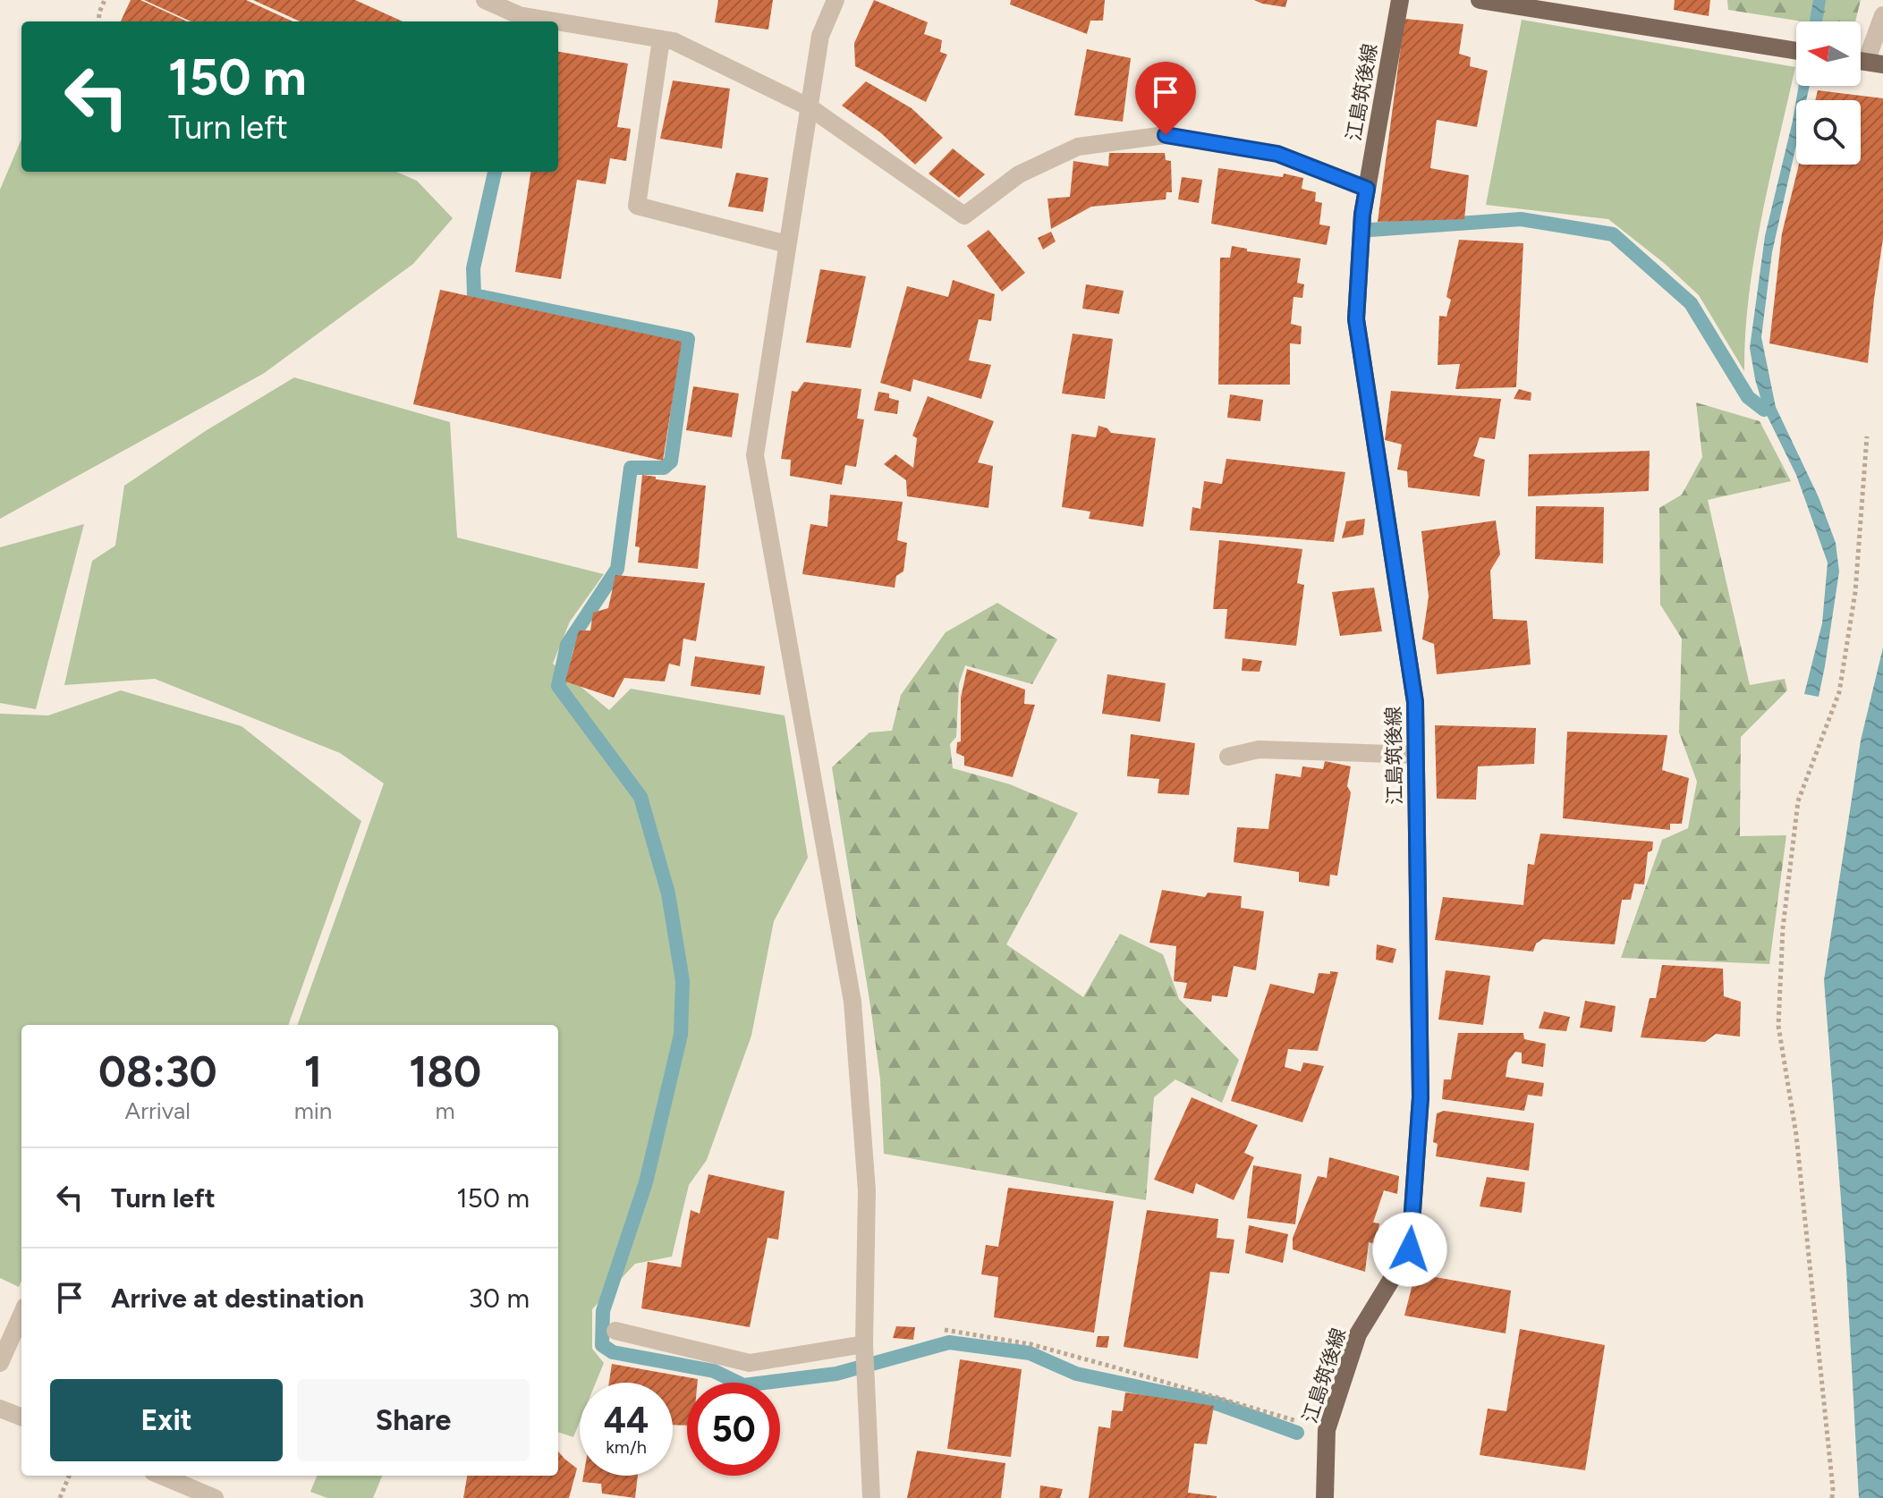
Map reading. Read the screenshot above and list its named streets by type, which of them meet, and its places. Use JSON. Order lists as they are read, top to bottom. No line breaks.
{"streets":{"main road":["江島筑後線"]},"north":"left","page":{"turn":["150 m","Turn left"],"eta":["08:30","Arrival","1","min","180","m"],"list":[{"name":"Turn left","value":"150 m"},{"name":"Arrive at destination","value":"30 m"}],"buttons":["Exit","Share"],"speed":"44 km/h","limit":"50"}}
